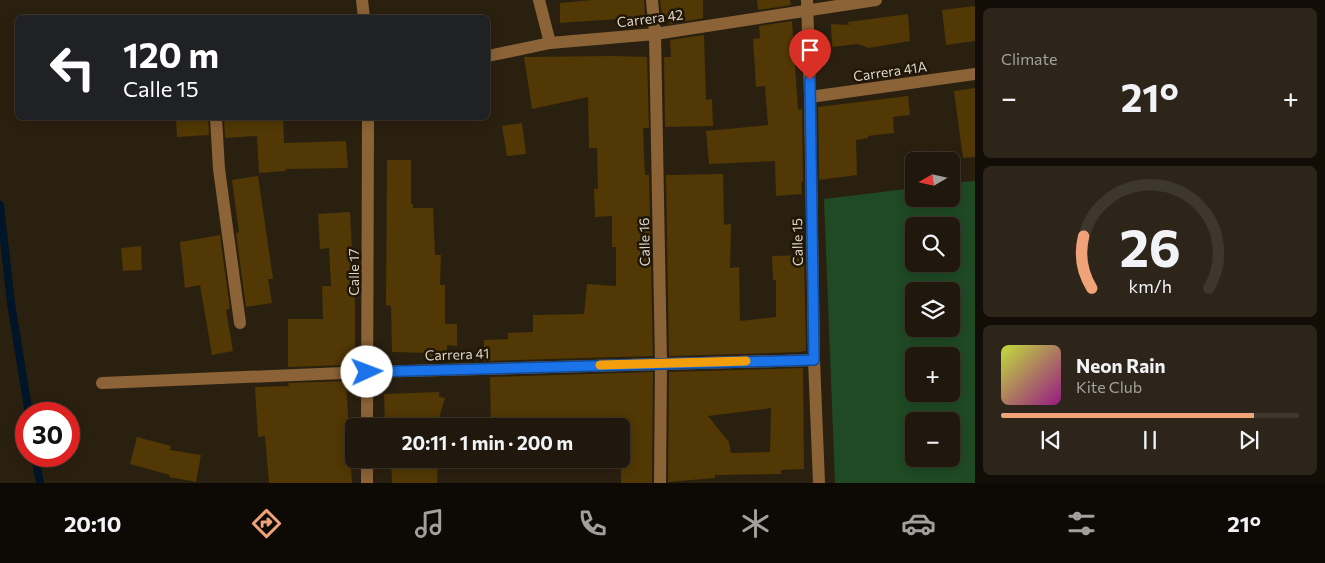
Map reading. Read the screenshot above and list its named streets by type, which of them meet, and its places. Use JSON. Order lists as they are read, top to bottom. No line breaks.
{"streets":{"street":["Carrera 42","Carrera 41A","Calle 16","Calle 15","Calle 17","Carrera 41"]},"crossings":[["Carrera 42","Calle 16"],["Carrera 42","Calle 15"],["Carrera 41A","Calle 15"],["Calle 16","Carrera 41"],["Calle 15","Carrera 41"],["Calle 17","Carrera 41"]],"north":"left","page":{"tile":"Climate","turn":["120 m","Calle 15"],"heat":["−","21°","+"],"map_buttons":["+","−"],"song":["Neon Rain","Kite Club"],"limit":"30","trip":"20:11 · 1 min · 200 m","tabs":["20:10","21°"],"gauge":["26","km/h"]}}
